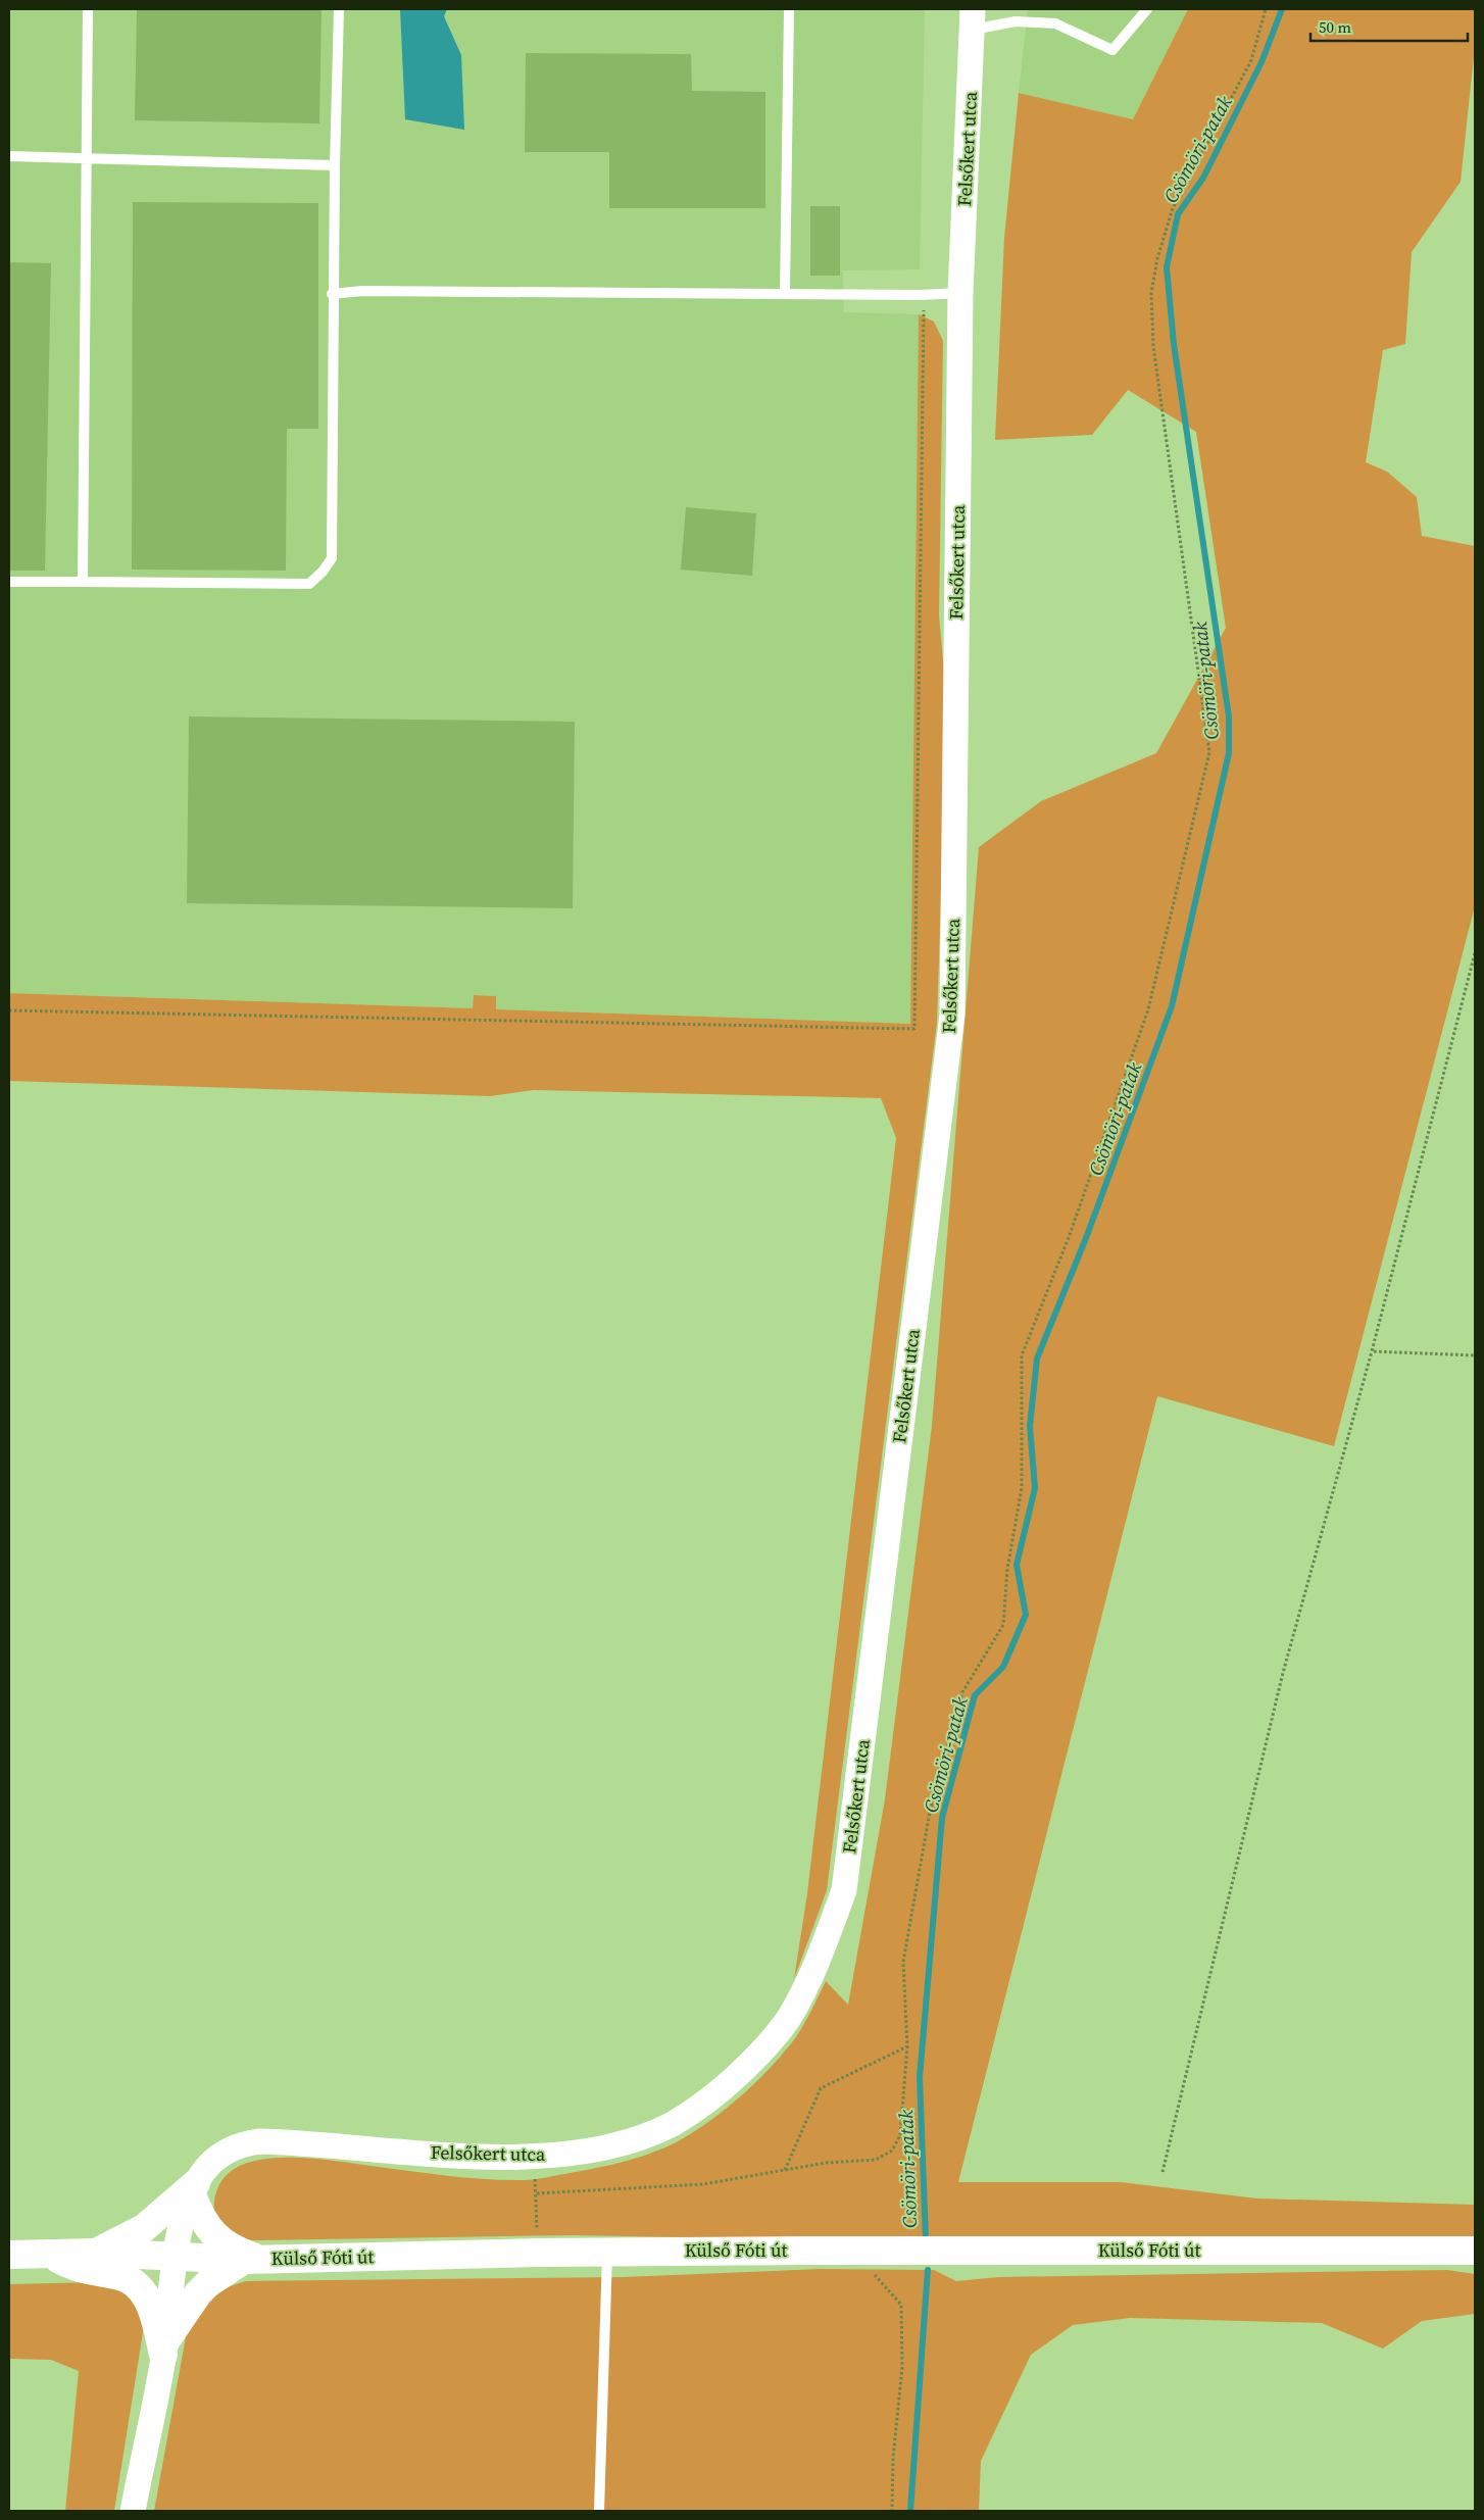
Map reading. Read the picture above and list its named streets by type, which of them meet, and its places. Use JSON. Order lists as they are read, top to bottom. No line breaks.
{"streets":{"main road":["Külső Fóti út"],"street":["Felsőkert utca"]},"crossings":[["Felsőkert utca","Külső Fóti út"]],"water":["Csömöri-patak"],"scale_bar":"50 m"}
